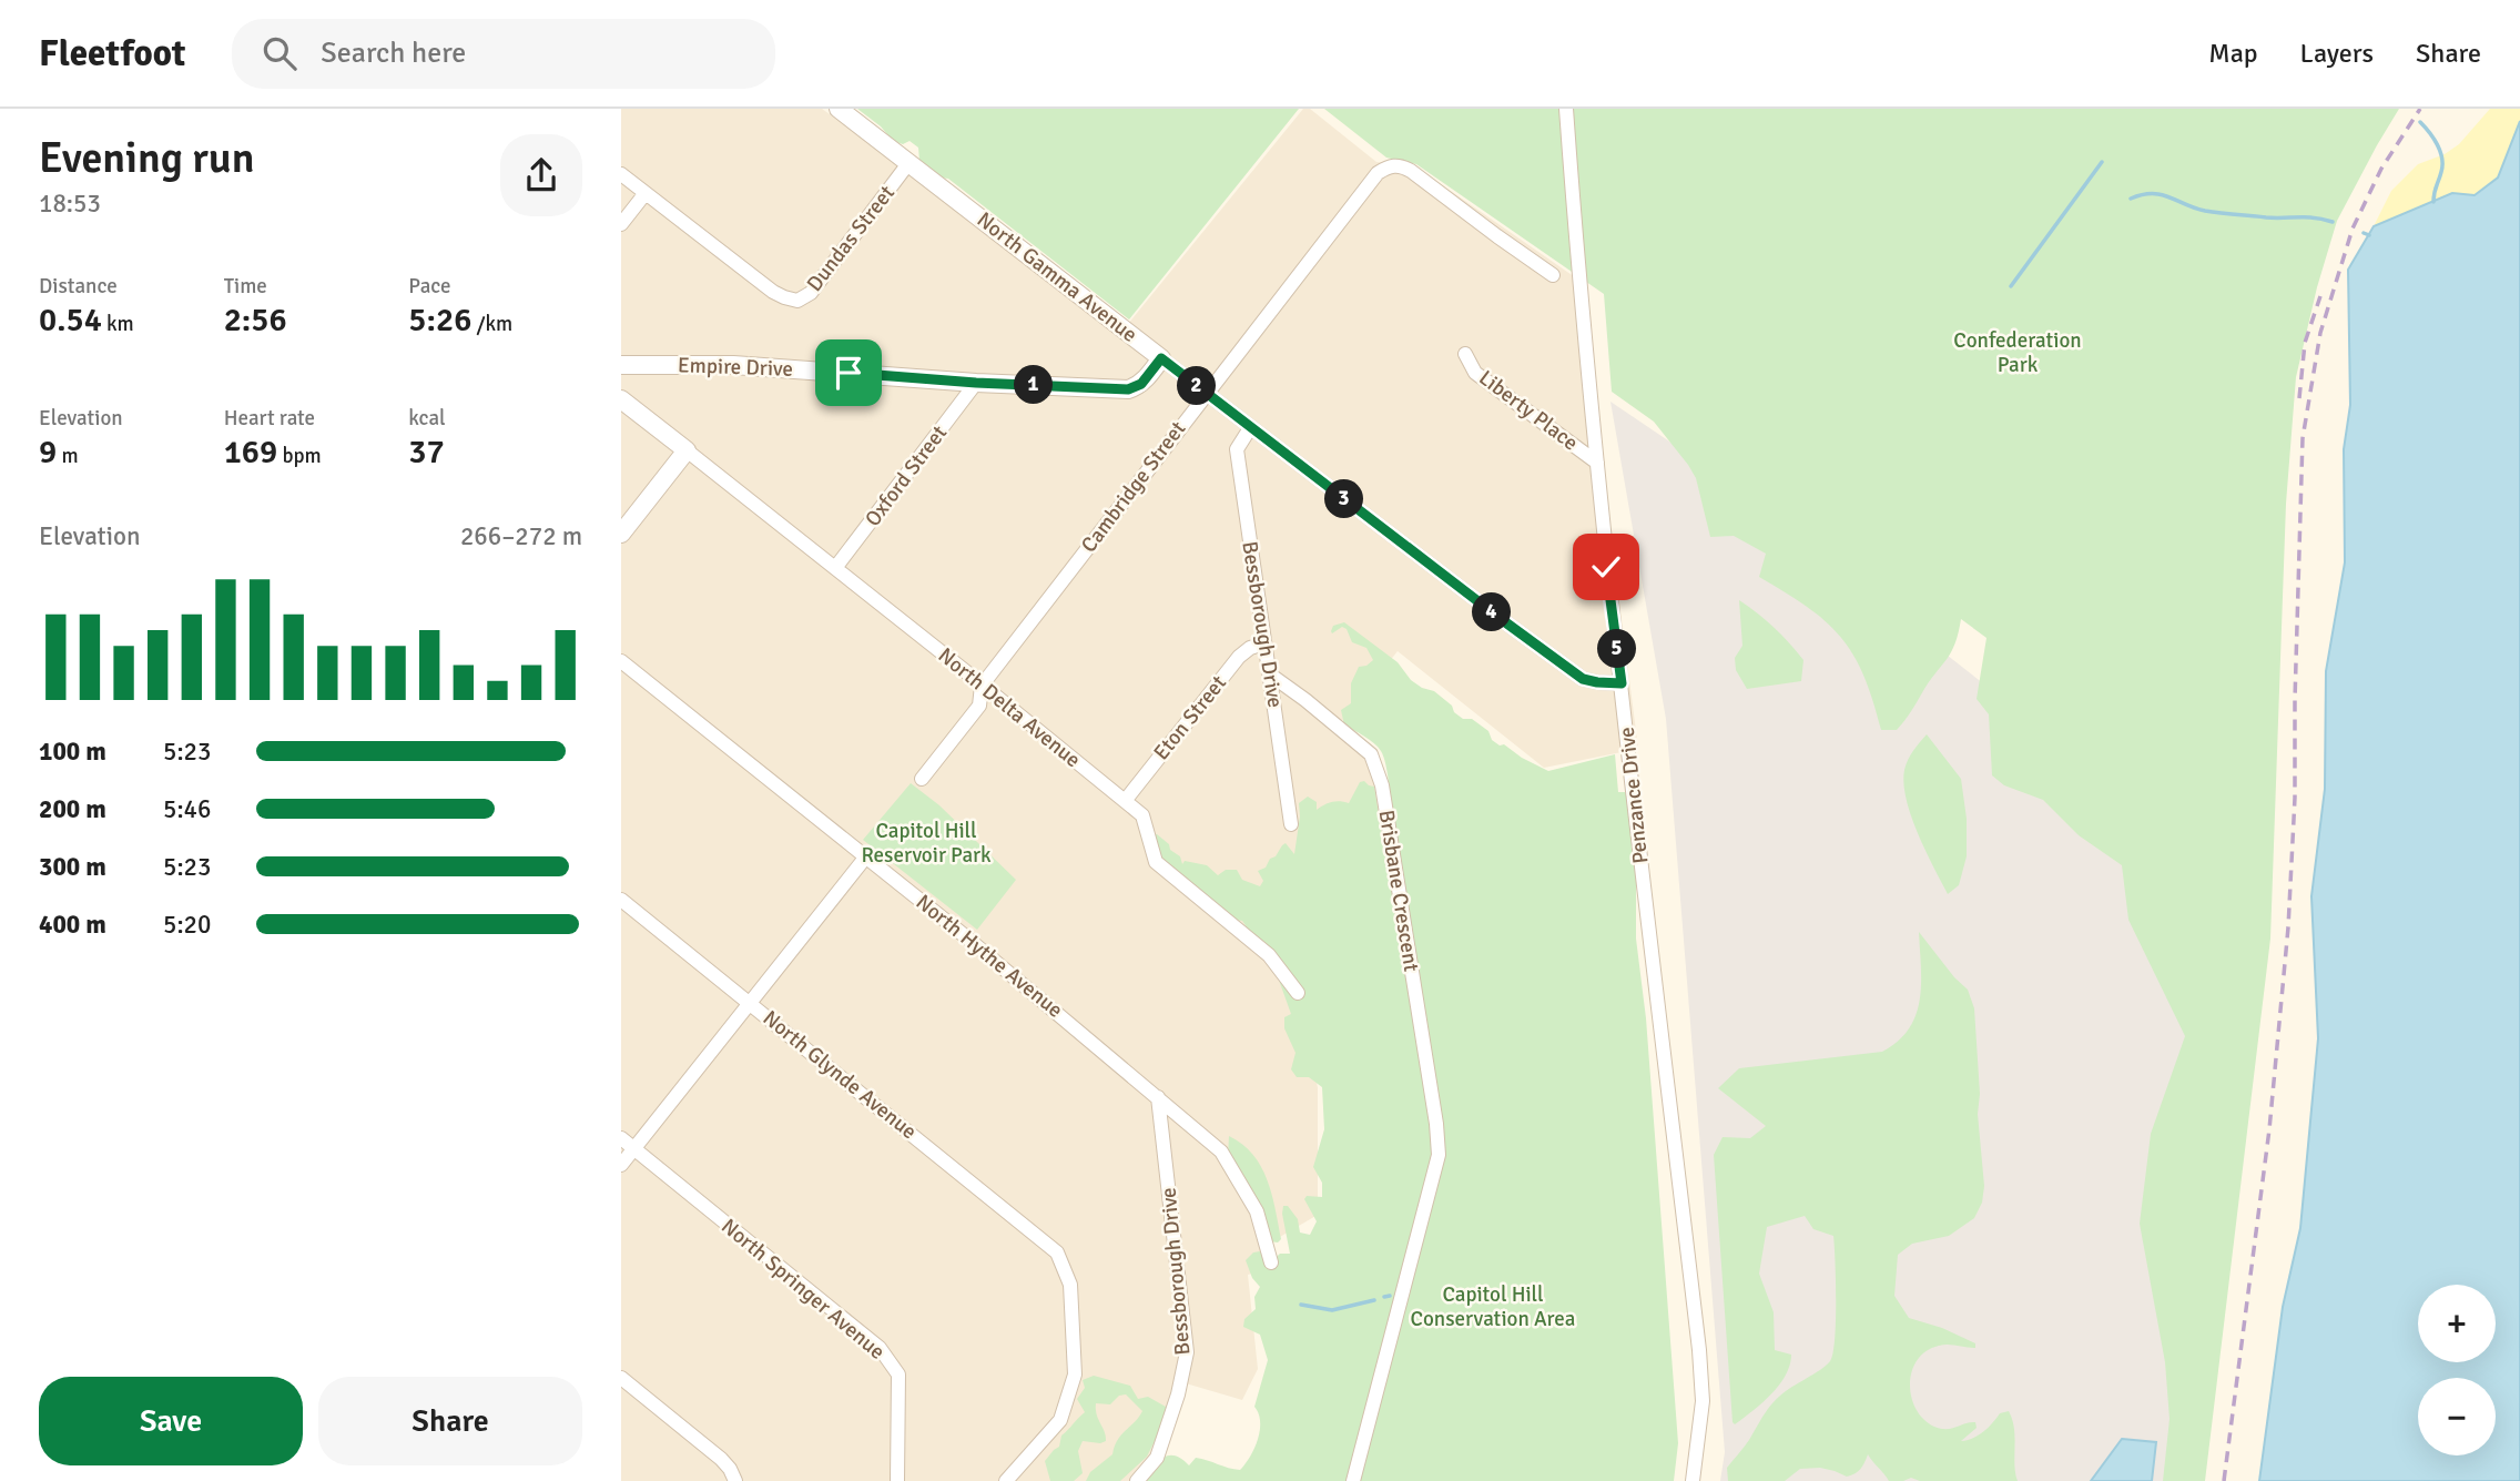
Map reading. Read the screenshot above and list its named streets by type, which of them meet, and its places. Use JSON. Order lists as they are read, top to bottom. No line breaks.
{"streets":{"street":["Dundas Street","North Gamma Avenue","Empire Drive","Liberty Place","Oxford Street","Cambridge Street","Bessborough Drive","North Delta Avenue","Eton Street","Penzance Drive","Brisbane Crescent","North Hythe Avenue","North Glynde Avenue","North Springer Avenue"]},"crossings":[["Dundas Street","North Gamma Avenue"],["North Gamma Avenue","Empire Drive"],["North Gamma Avenue","Cambridge Street"],["North Gamma Avenue","Bessborough Drive"],["North Gamma Avenue","Penzance Drive"],["Empire Drive","Oxford Street"],["Liberty Place","Penzance Drive"],["Oxford Street","North Delta Avenue"],["Cambridge Street","North Delta Avenue"],["Bessborough Drive","Eton Street"],["Bessborough Drive","Brisbane Crescent"],["Bessborough Drive","North Hythe Avenue"],["North Delta Avenue","Eton Street"]],"parks":["Confederation Park","Capitol Hill Reservoir Park","Capitol Hill Conservation Area"],"page":{"header":"Fleetfoot","search":"Search here","nav":["Map","Layers","Share"],"heading":["Evening run","18:53"],"stats":[["Distance","0.54 km"],["Time","2:56"],["Pace","5:26 /km"],["Elevation","9 m"],["Heart rate","169 bpm"],["kcal","37"]],"pins":["1","2","3","4","5"],"chart":["Elevation","266–272 m"],"list":[{"name":"100 m","note":"5:23"},{"name":"200 m","note":"5:46"},{"name":"300 m","note":"5:23"},{"name":"400 m","note":"5:20"}],"map_buttons":["+","−"],"buttons":["Save","Share"]}}
